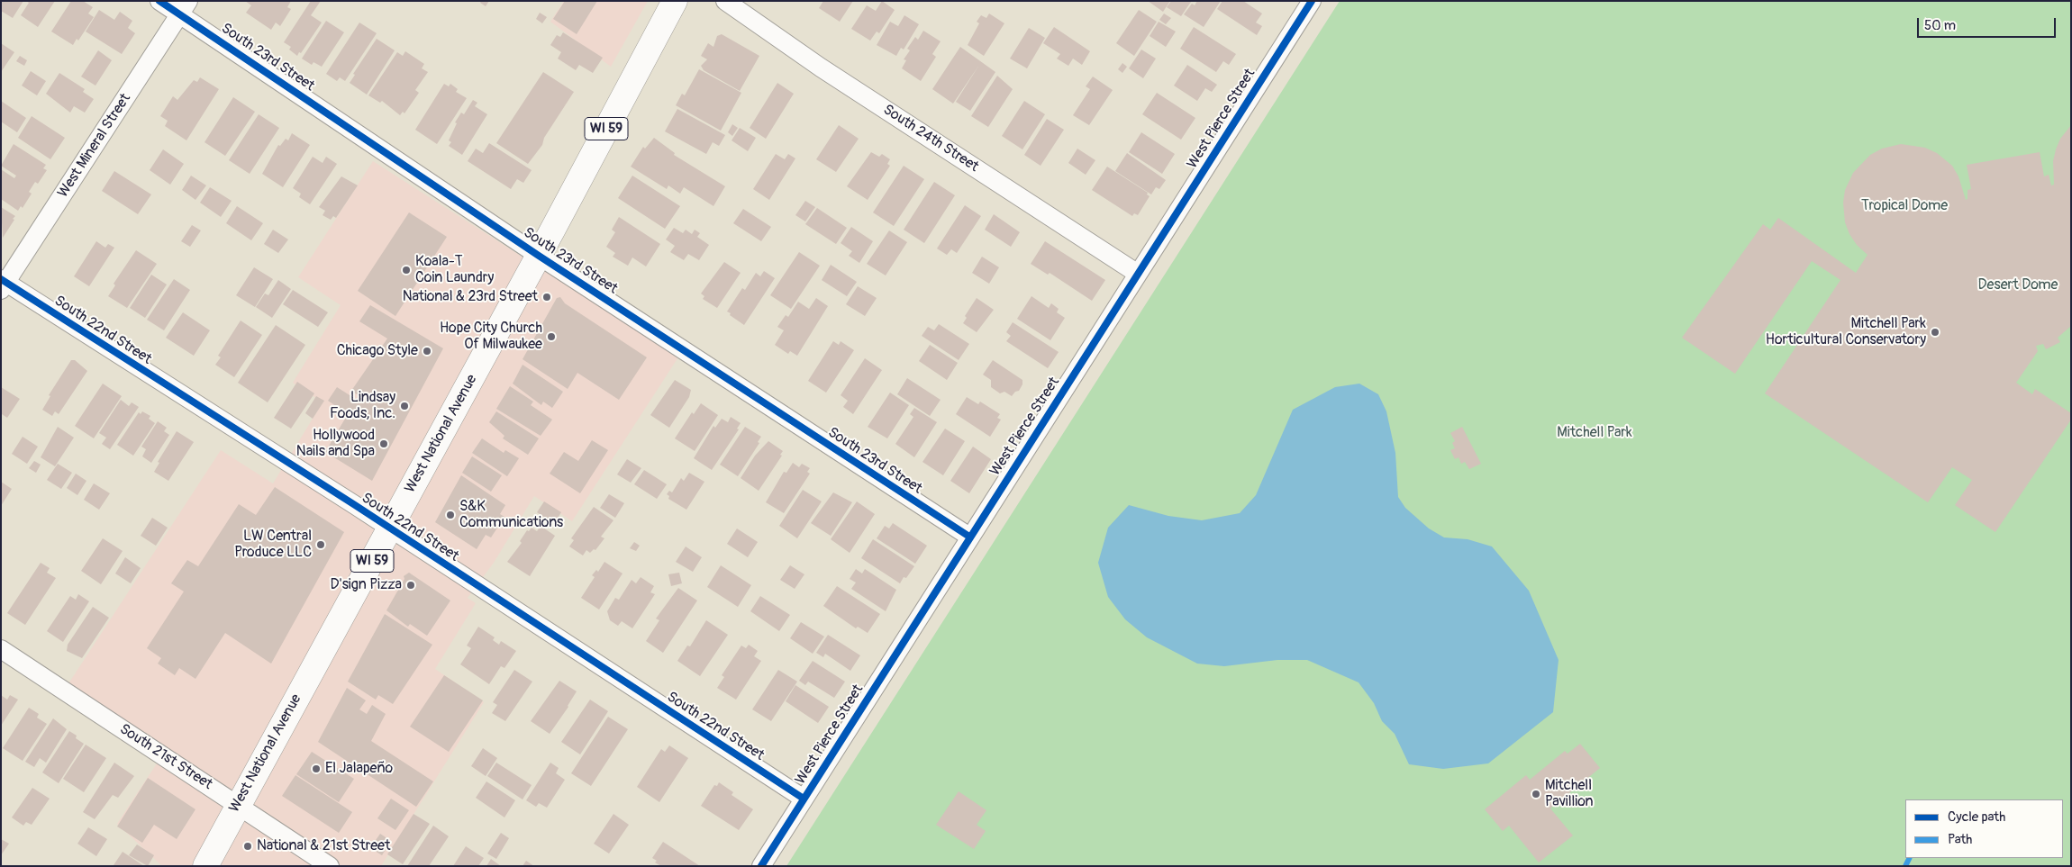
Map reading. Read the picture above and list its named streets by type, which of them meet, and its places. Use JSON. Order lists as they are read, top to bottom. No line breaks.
{"streets":{"main road":["WI 59","West National Avenue"],"street":["South 23rd Street","West Pierce Street","South 24th Street","West Mineral Street","South 22nd Street","South 21st Street"]},"crossings":[["South 23rd Street","West Pierce Street"],["South 23rd Street","West Mineral Street"],["South 23rd Street","West National Avenue"],["West Pierce Street","South 24th Street"],["West Pierce Street","South 22nd Street"],["West Mineral Street","South 22nd Street"],["South 22nd Street","West National Avenue"],["West National Avenue","South 21st Street"]],"parks":["Tropical Dome","Desert Dome","Mitchell Park"],"places":["Koala-T Coin Laundry","National & 23rd Street","Mitchell Park Horticultural Conservatory","Hope City Church Of Milwaukee","Chicago Style","Lindsay Foods, Inc.","Hollywood Nails and Spa","S&K Communications","LW Central Produce LLC","D'sign Pizza","El Jalapeño","Mitchell Pavillion","National & 21st Street"],"legend":["Cycle path","Path"],"scale_bar":"50 m"}
